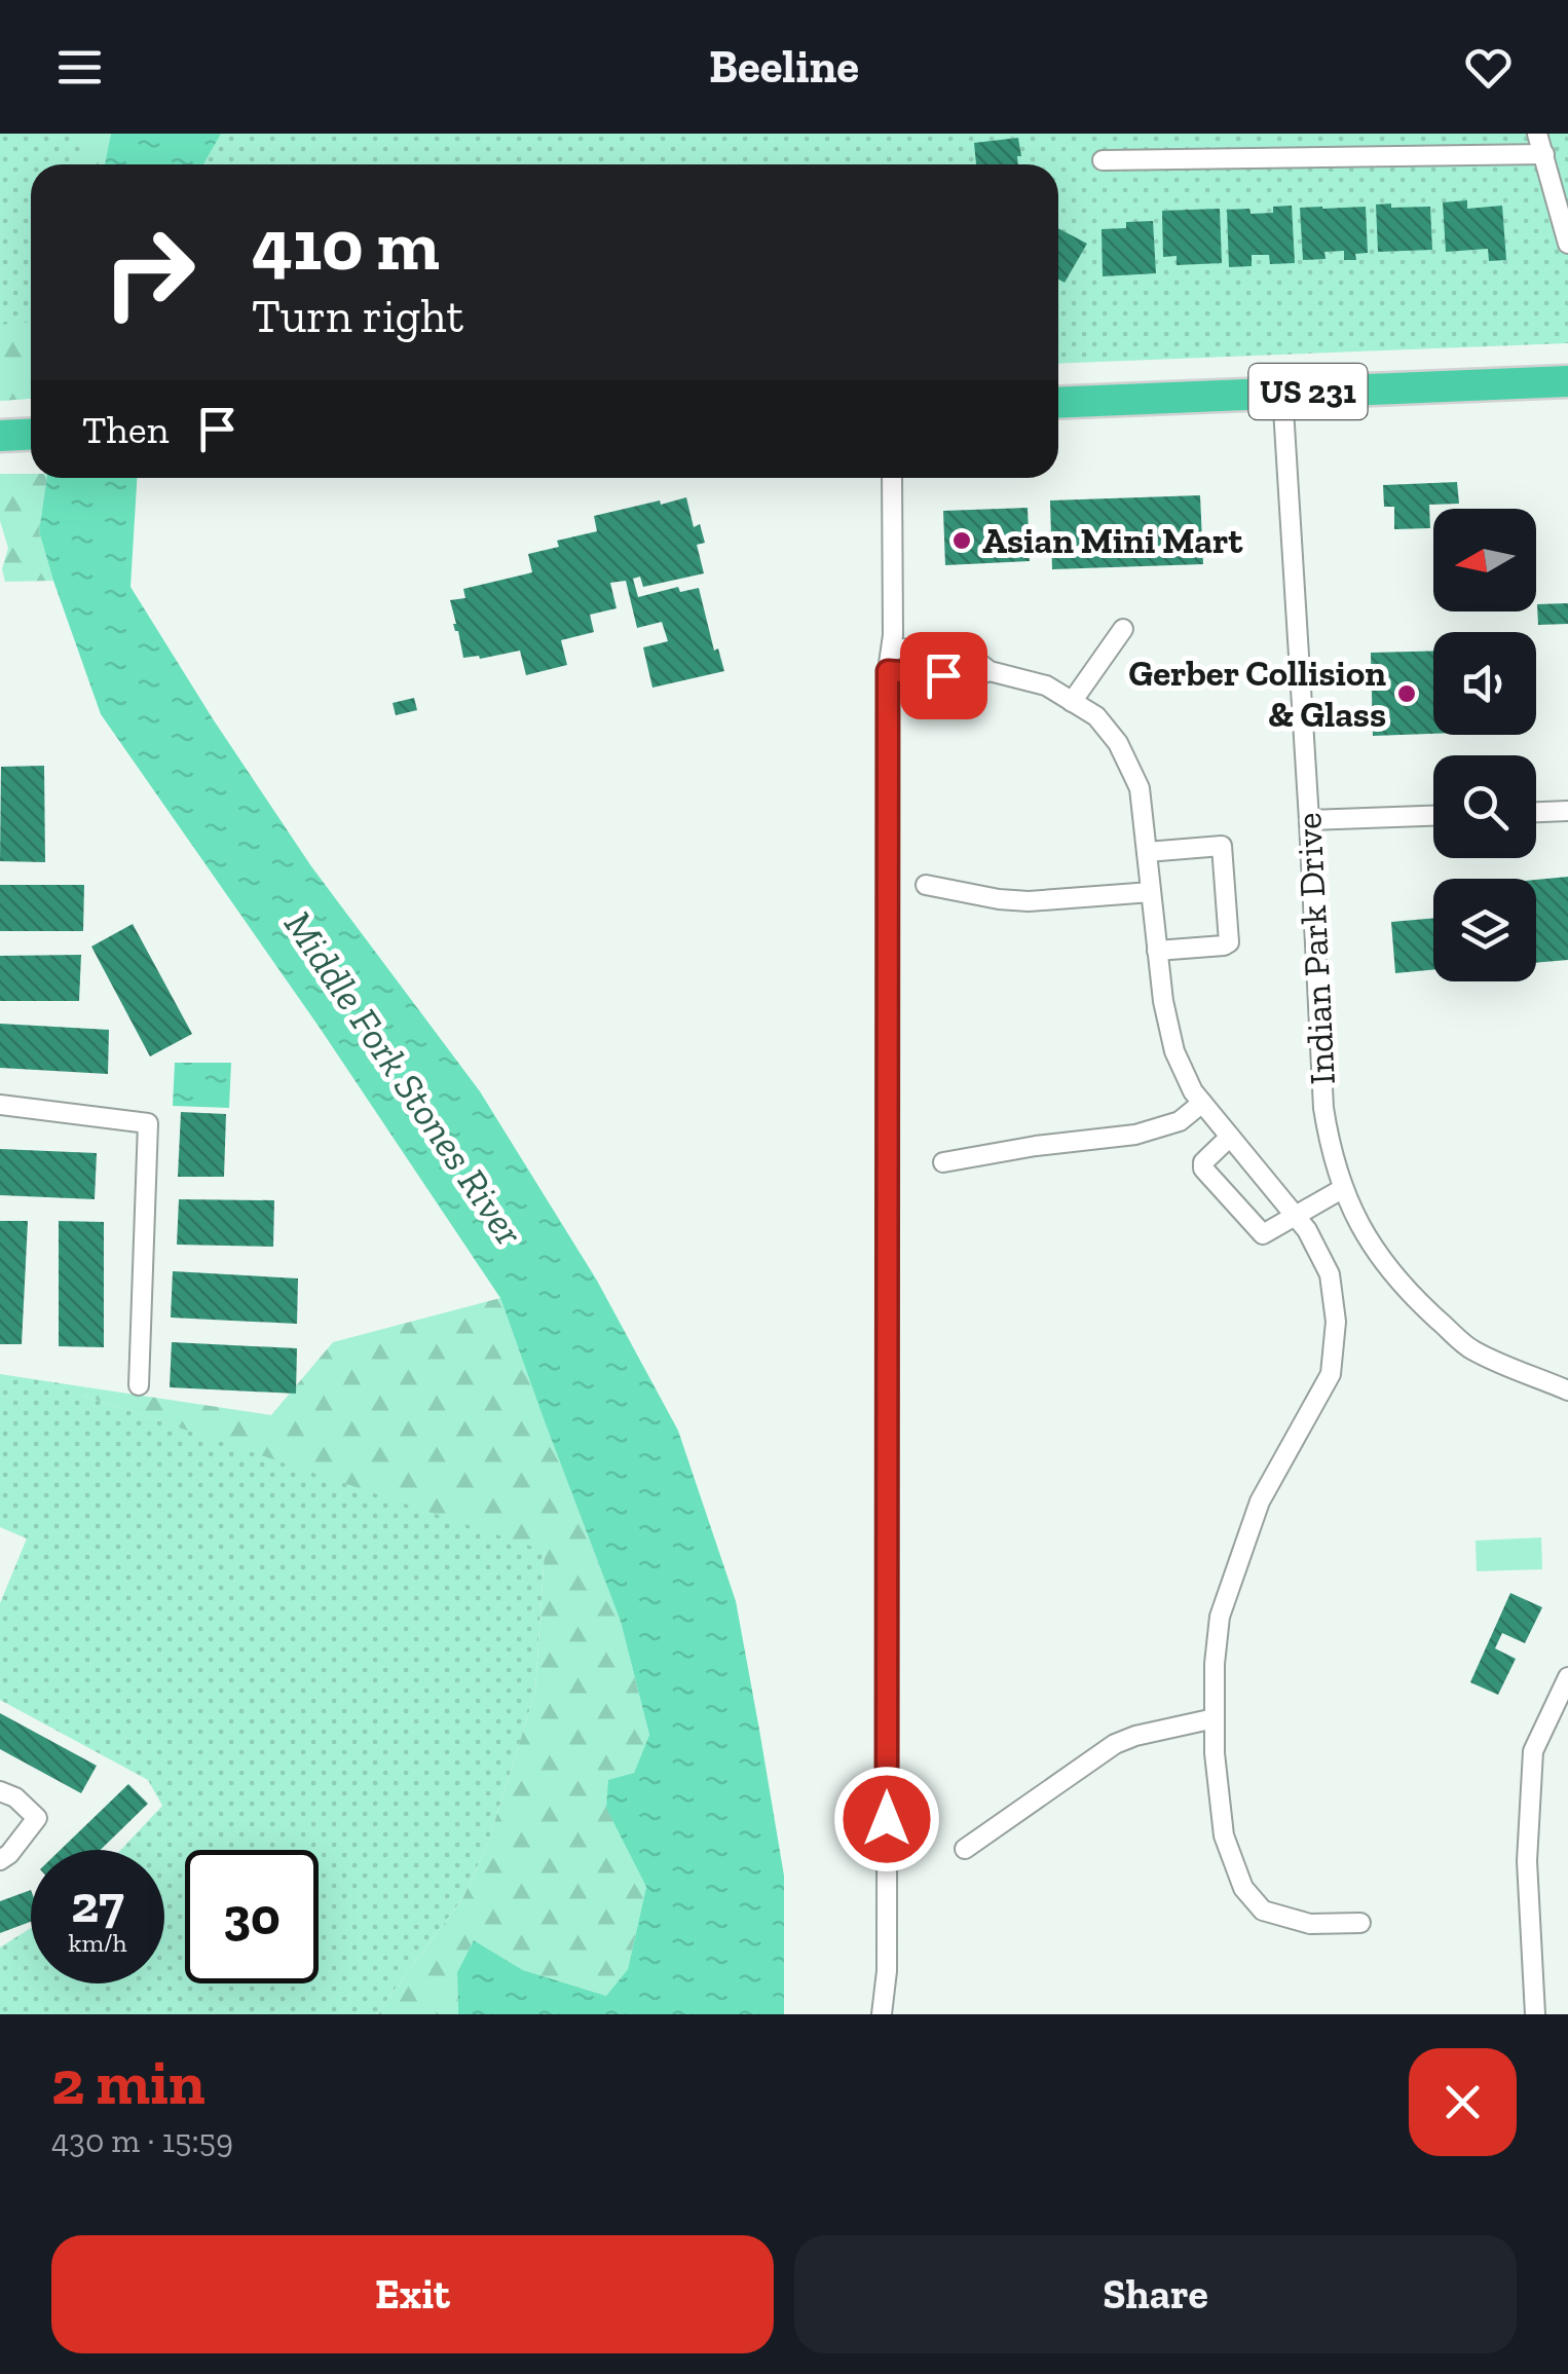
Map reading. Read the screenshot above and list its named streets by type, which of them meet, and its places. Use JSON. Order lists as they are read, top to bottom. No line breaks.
{"streets":{"highway":["US 231"],"street":["Indian Park Drive"]},"crossings":[["US 231","Indian Park Drive"]],"water":["Middle Fork Stones River"],"places":["Asian Mini Mart","Gerber Collision & Glass"],"north":"left","page":{"header":"Beeline","turn":["410 m","Turn right"],"then":"Then","speed":"27 km/h","limit":"30","heading":["2 min","430 m · 15:59"],"buttons":["Exit","Share"]}}
